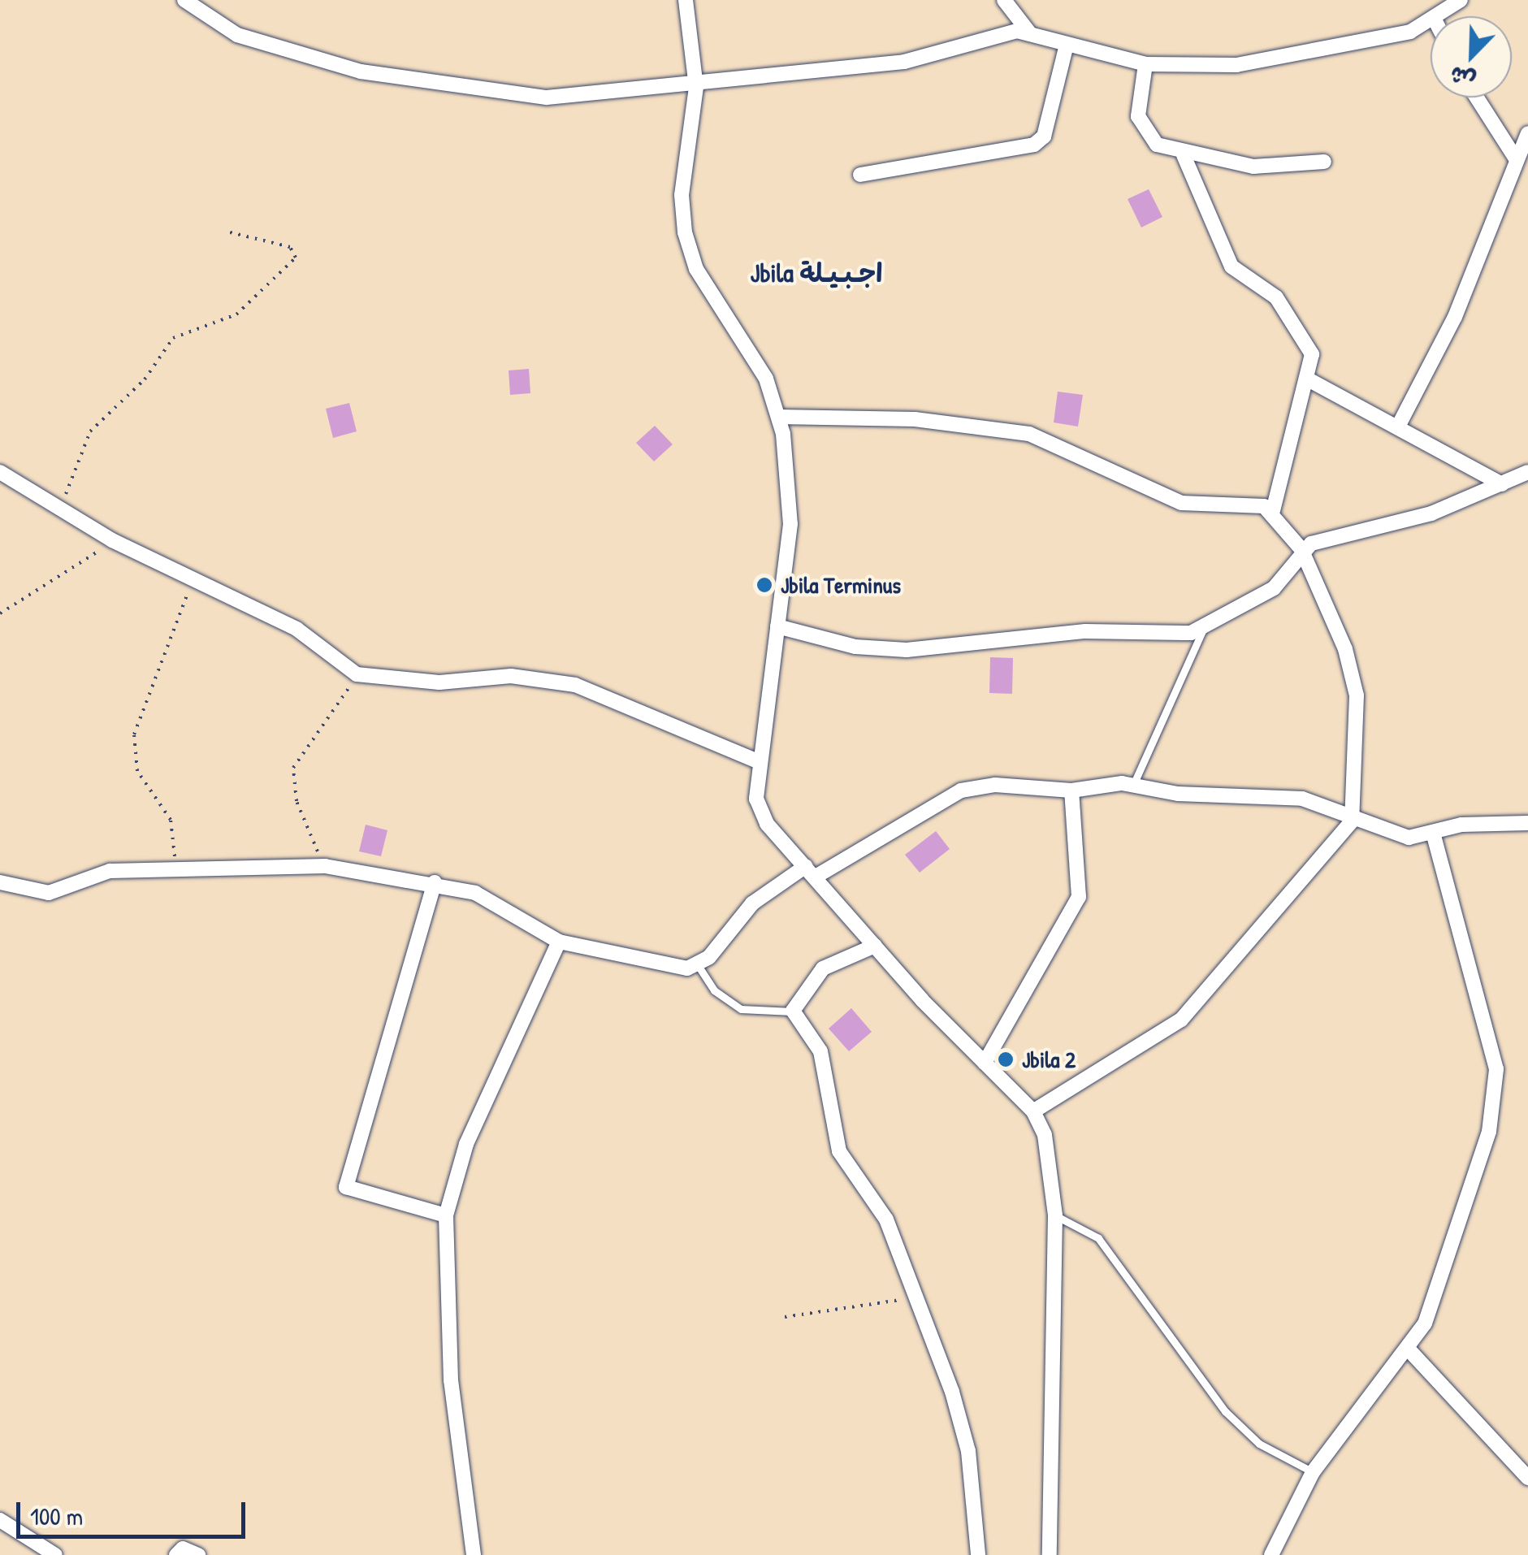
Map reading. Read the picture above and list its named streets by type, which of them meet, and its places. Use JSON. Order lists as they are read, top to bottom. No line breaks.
{"districts":["Jbila اجـبـيـلة"],"places":["Jbila Terminus","Jbila 2"],"scale_bar":"100 m","north":"bottom left"}
